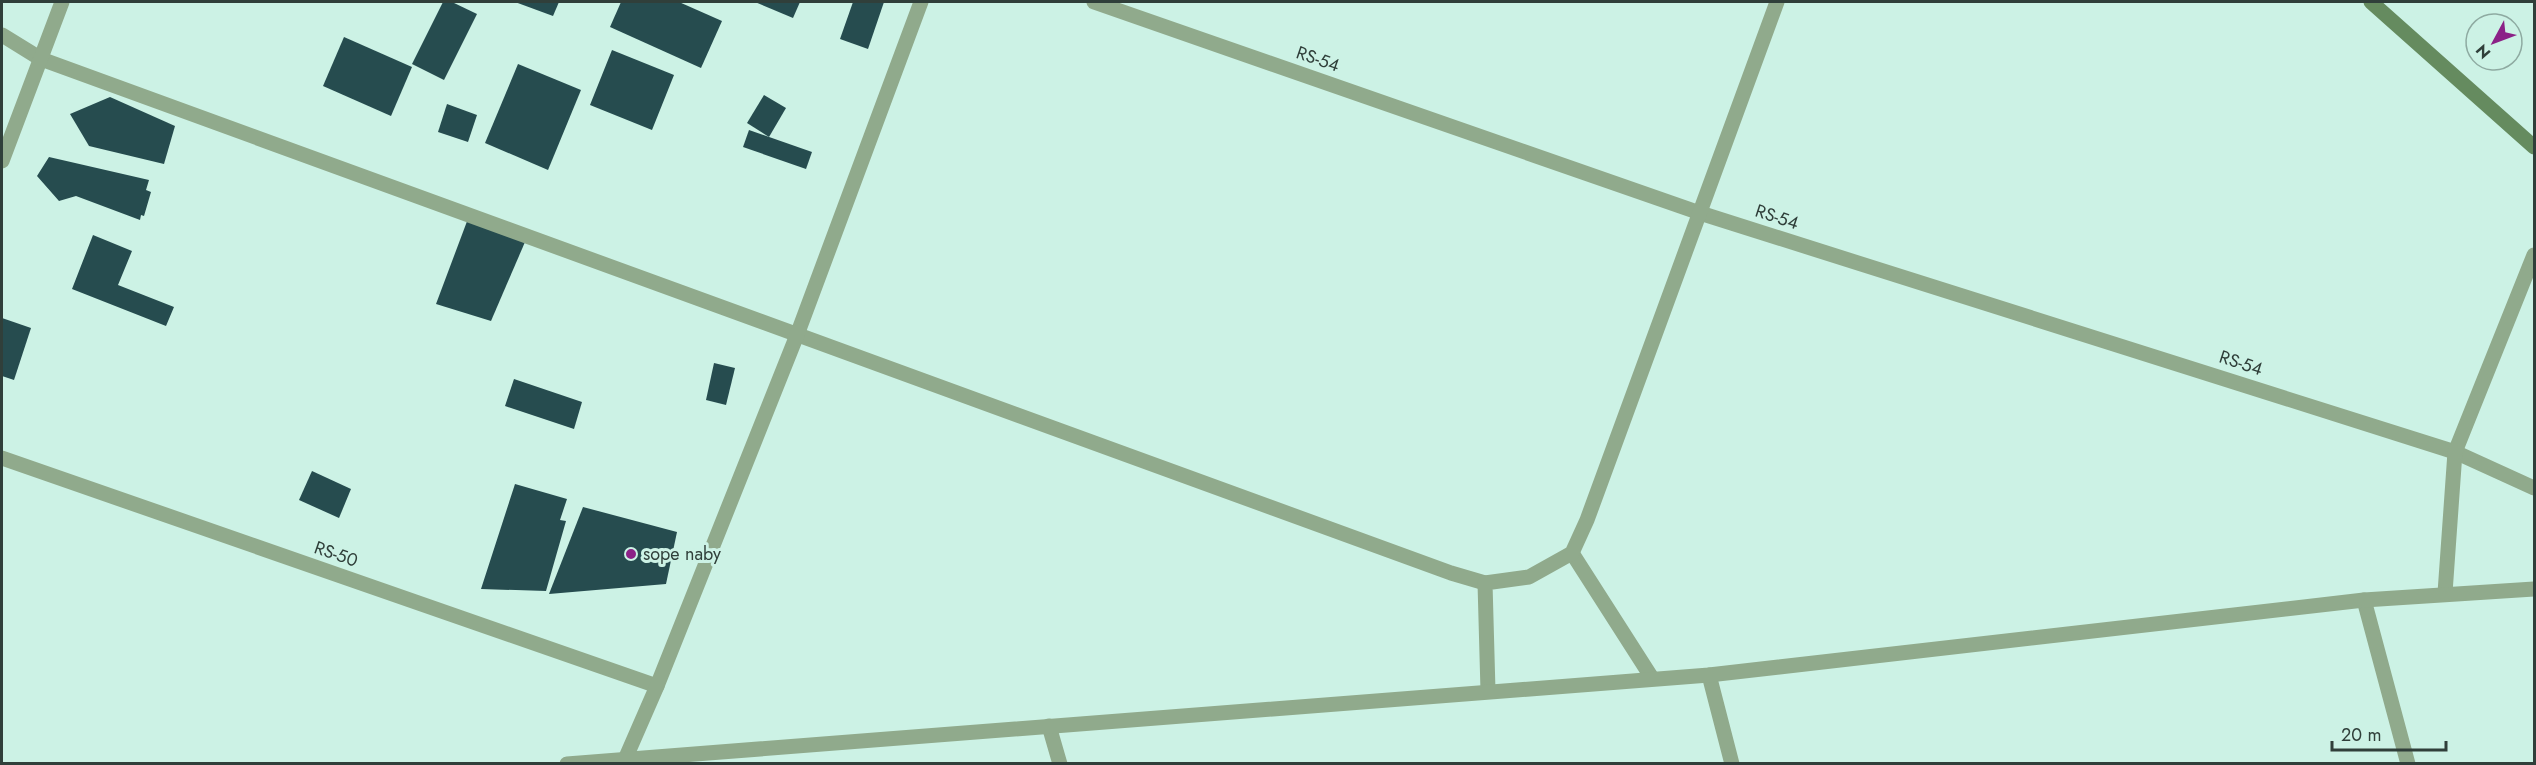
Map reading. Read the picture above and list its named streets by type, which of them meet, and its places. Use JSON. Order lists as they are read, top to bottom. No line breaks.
{"streets":{"street":["RS-54","RS-50"]},"places":["sope naby"],"scale_bar":"20 m","north":"bottom left"}
